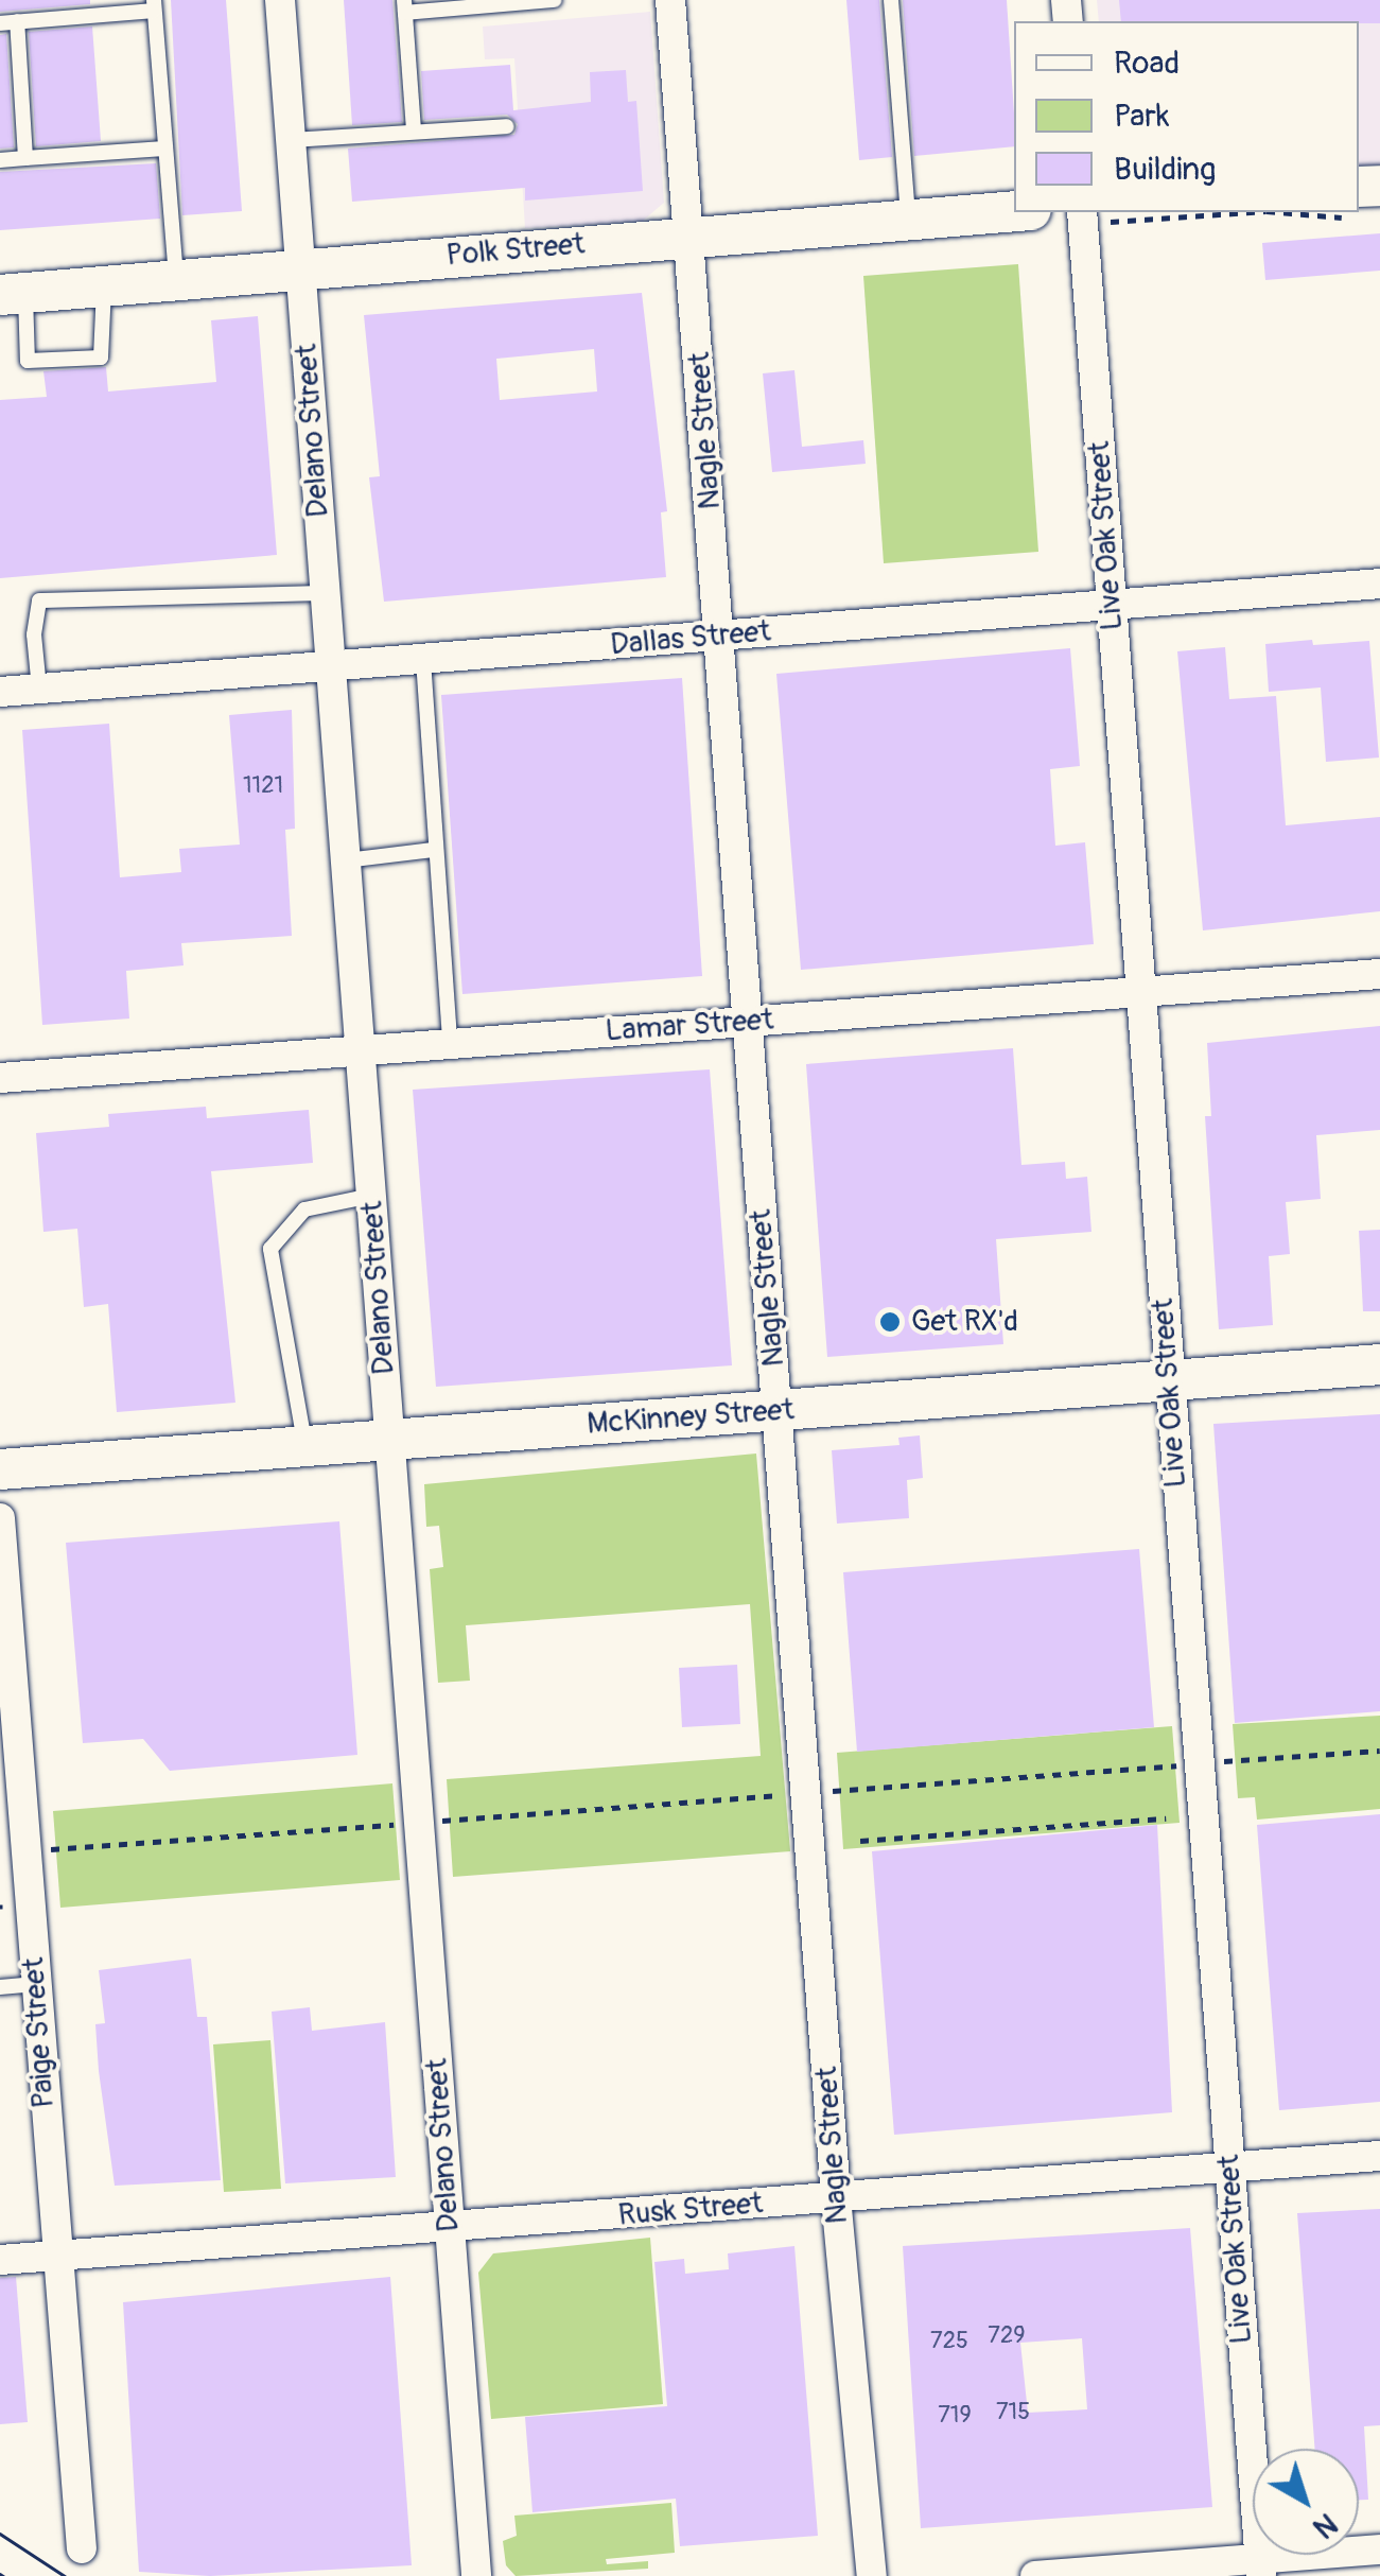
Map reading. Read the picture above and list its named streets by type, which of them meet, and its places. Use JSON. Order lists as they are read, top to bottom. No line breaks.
{"streets":{"street":["Polk Street","Delano Street","Nagle Street","Live Oak Street","Dallas Street","Lamar Street","McKinney Street","Paige Street","Rusk Street"]},"crossings":[["Polk Street","Delano Street"],["Polk Street","Nagle Street"],["Delano Street","Dallas Street"],["Delano Street","Lamar Street"],["Delano Street","McKinney Street"],["Delano Street","Rusk Street"],["Nagle Street","Dallas Street"],["Nagle Street","Lamar Street"],["Nagle Street","McKinney Street"],["Nagle Street","Rusk Street"],["Live Oak Street","Dallas Street"],["Live Oak Street","Lamar Street"],["Live Oak Street","McKinney Street"],["Live Oak Street","Rusk Street"],["Paige Street","Rusk Street"]],"places":["Get RX'd"],"house_numbers":["1121","729","725","715","719"],"legend":["Road","Park","Building"],"north":"bottom right"}
